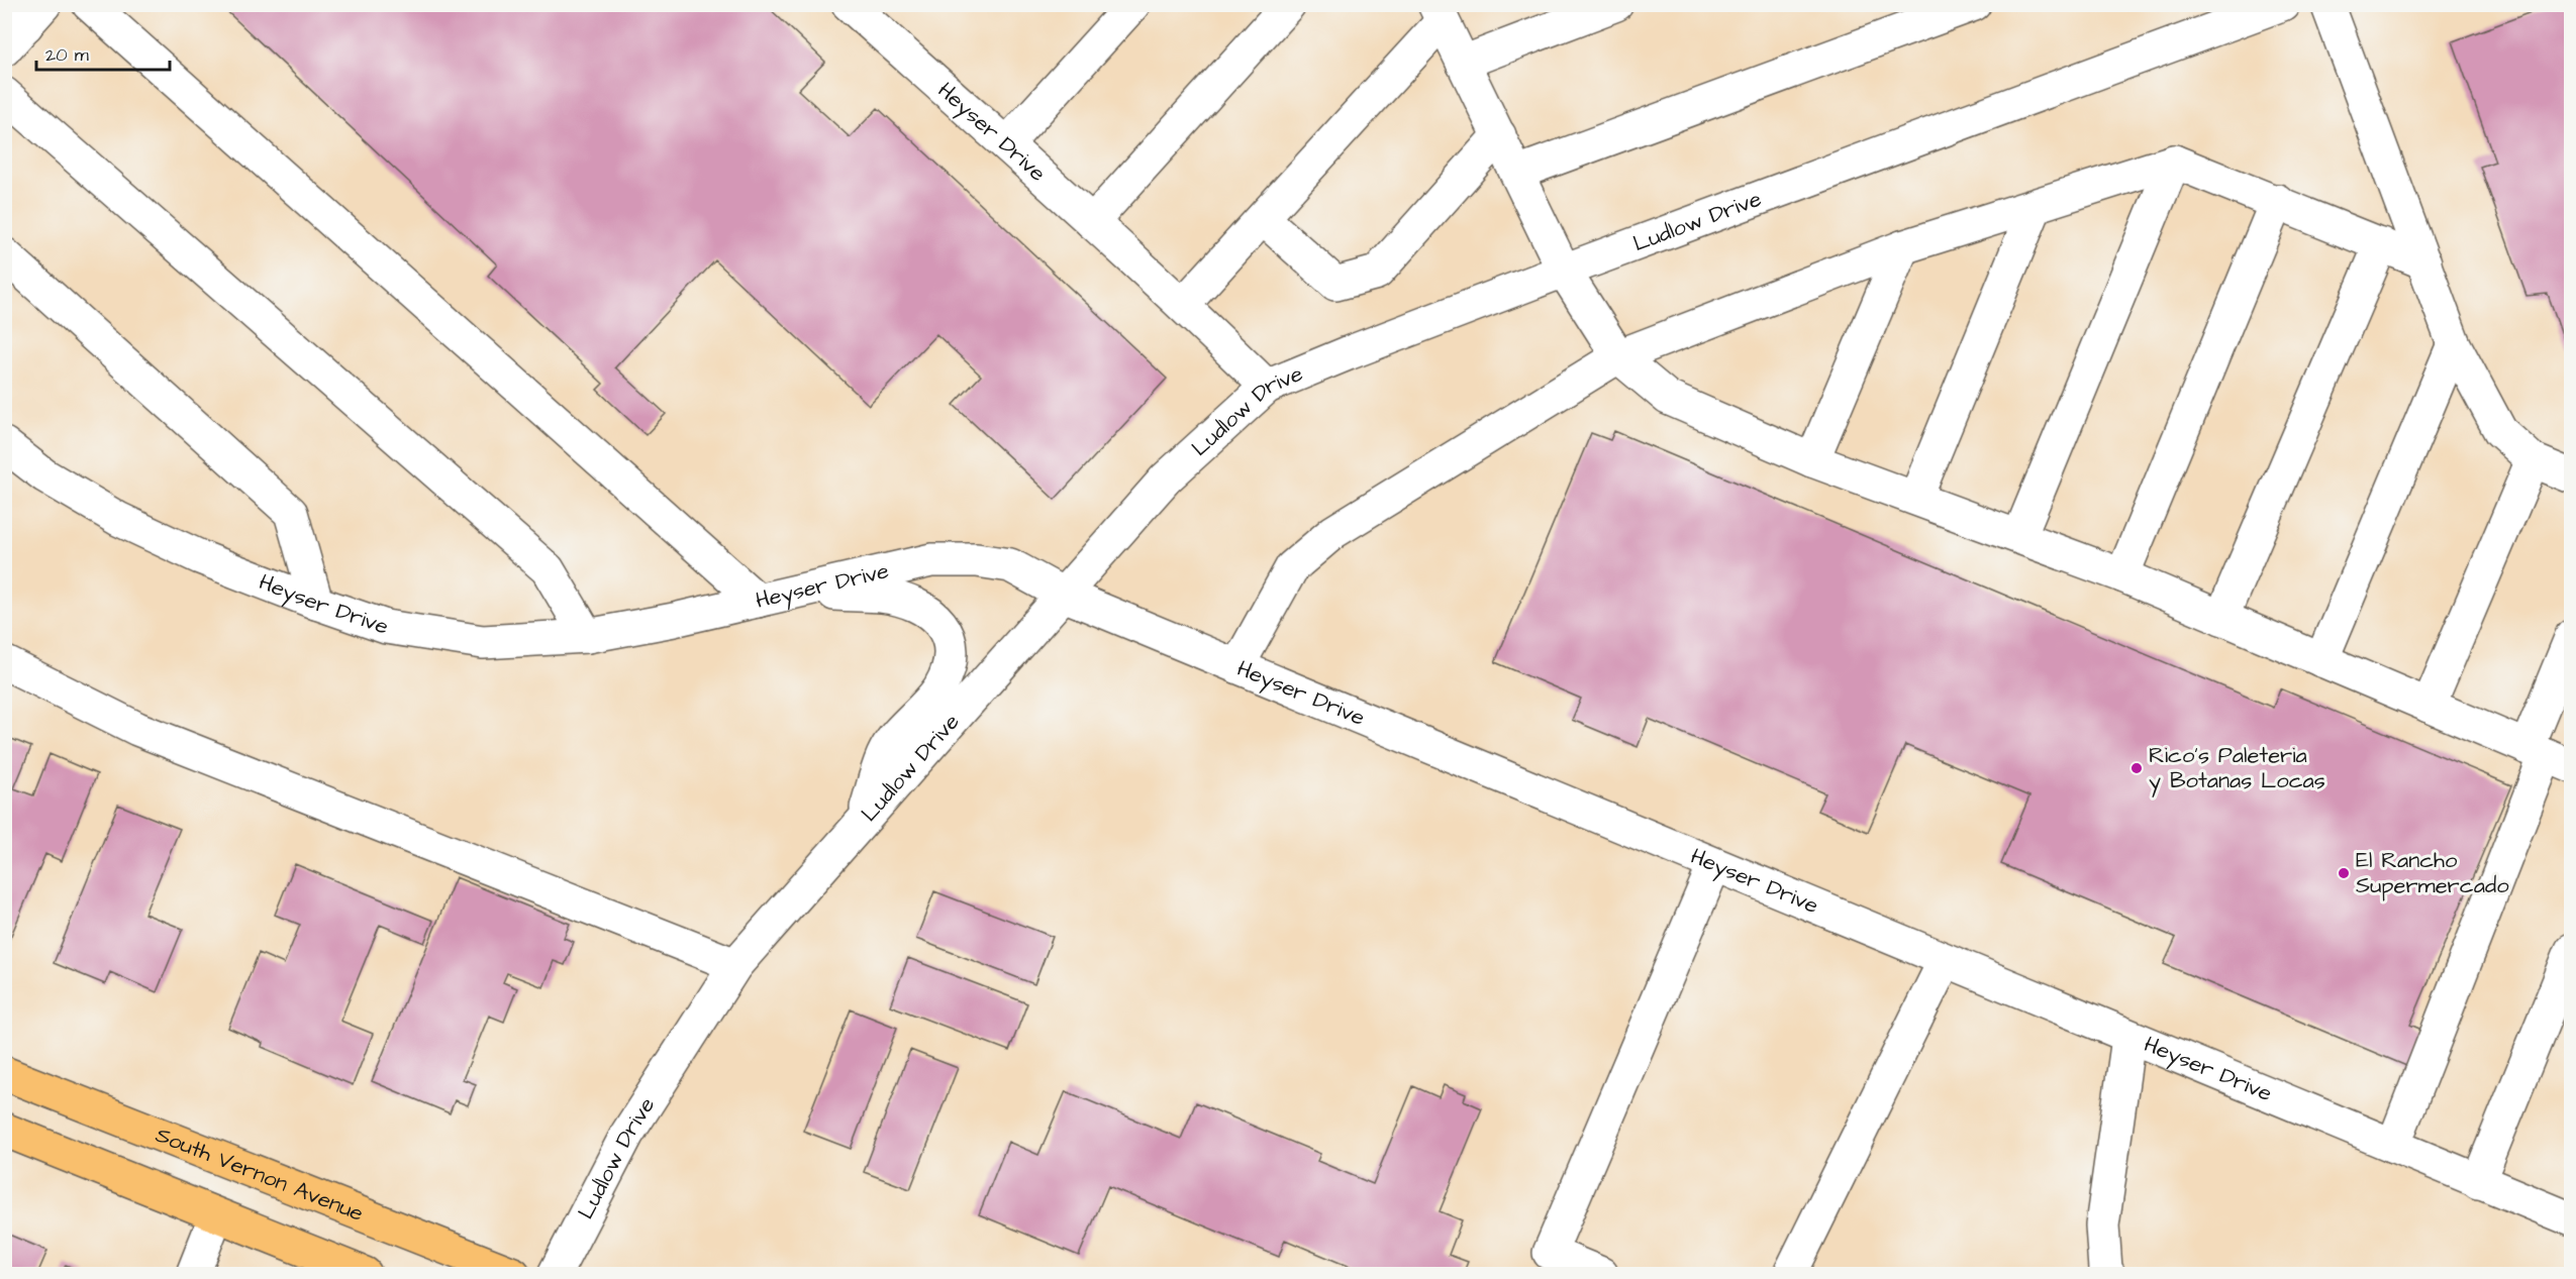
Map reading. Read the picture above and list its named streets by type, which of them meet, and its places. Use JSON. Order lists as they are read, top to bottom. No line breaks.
{"streets":{"main road":["South Vernon Avenue"],"street":["Heyser Drive","Ludlow Drive"]},"crossings":[["Heyser Drive","Ludlow Drive"]],"places":["Rico's Paleteria y Botanas Locas","El Rancho Supermercado"],"scale_bar":"20 m"}
